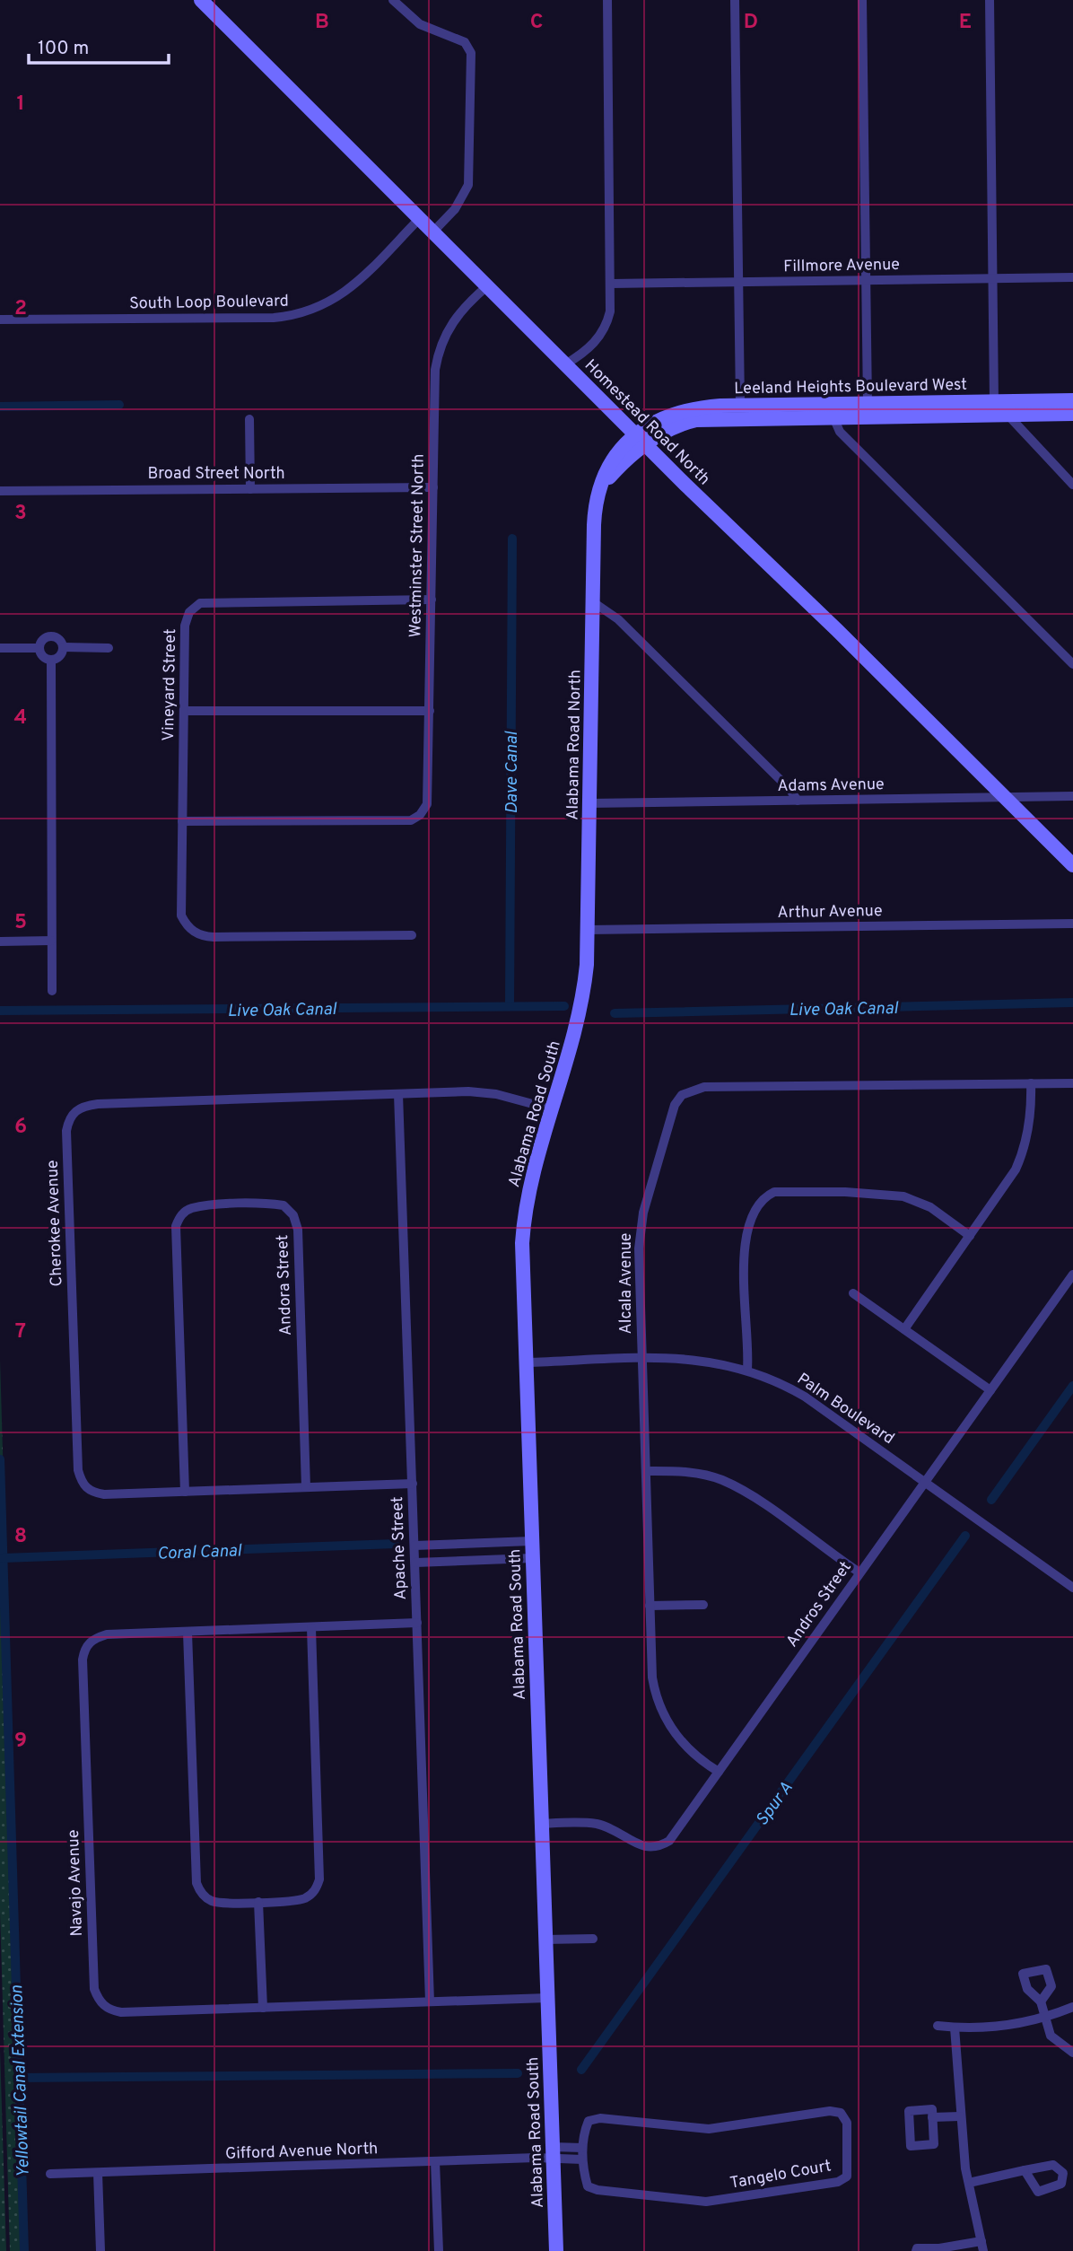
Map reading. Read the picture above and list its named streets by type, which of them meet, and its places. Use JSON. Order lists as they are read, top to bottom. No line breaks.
{"streets":{"main road":["Leeland Heights Boulevard West","Homestead Road North","Alabama Road North","Alabama Road South"],"street":["Fillmore Avenue","South Loop Boulevard","Broad Street North","Westminster Street North","Vineyard Street","Adams Avenue","Arthur Avenue","Cherokee Avenue","Alcala Avenue","Andora Street","Palm Boulevard","Apache Street","Andros Street","Navajo Avenue","Gifford Avenue North","Tangelo Court"]},"crossings":[["South Loop Boulevard","Homestead Road North"],["Leeland Heights Boulevard West","Homestead Road North"],["Leeland Heights Boulevard West","Alabama Road North"],["Homestead Road North","Westminster Street North"],["Homestead Road North","Alabama Road North"],["Homestead Road North","Adams Avenue"],["Broad Street North","Westminster Street North"],["Westminster Street North","Vineyard Street"],["Alabama Road North","Adams Avenue"],["Alabama Road North","Arthur Avenue"],["Alabama Road North","Alabama Road South"],["Alabama Road South","Cherokee Avenue"],["Alabama Road South","Palm Boulevard"],["Alabama Road South","Andros Street"],["Alabama Road South","Navajo Avenue"],["Alabama Road South","Gifford Avenue North"],["Cherokee Avenue","Andora Street"],["Cherokee Avenue","Apache Street"],["Alcala Avenue","Palm Boulevard"],["Alcala Avenue","Andros Street"],["Palm Boulevard","Andros Street"],["Apache Street","Navajo Avenue"]],"water":["Dave Canal","Live Oak Canal","Coral Canal","Spur A","Yellowtail Canal Extension"],"scale_bar":"100 m","grid":{"columns":["B","C","D","E"],"rows":["1","2","3","4","5","6","7","8","9"]}}
